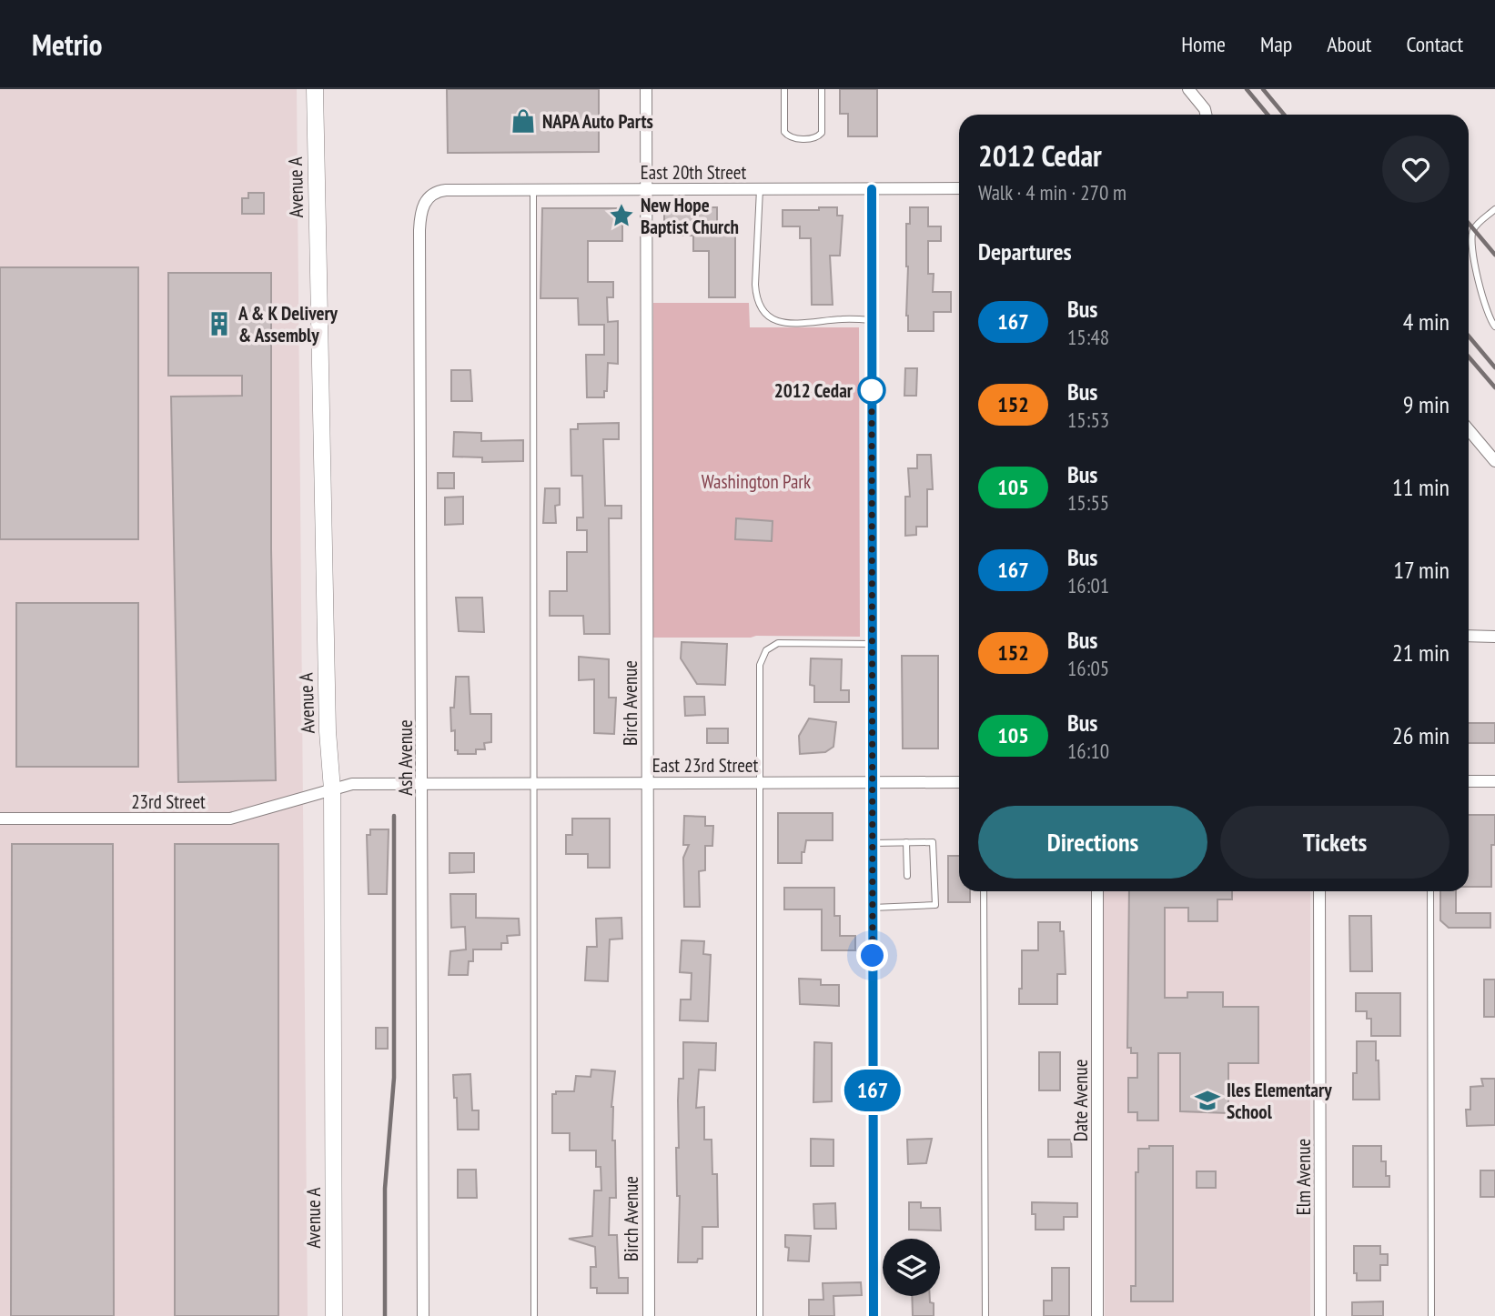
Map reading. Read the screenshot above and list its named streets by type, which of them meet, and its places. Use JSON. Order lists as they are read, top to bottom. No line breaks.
{"streets":{"main road":["Avenue A"],"street":["East 20th Street","Birch Avenue","Ash Avenue","East 23rd Street","23rd Street","Date Avenue","Elm Avenue"]},"crossings":[["East 20th Street","Birch Avenue"],["East 20th Street","Ash Avenue"],["Avenue A","East 23rd Street"],["Avenue A","23rd Street"],["Birch Avenue","East 23rd Street"],["Ash Avenue","East 23rd Street"],["East 23rd Street","23rd Street"]],"parks":["Washington Park"],"places":{"shop":["NAPA Auto Parts"],"place":["New Hope Baptist Church"],"building":["A & K Delivery & Assembly"],"other":["2012 Cedar"],"school or university":["Iles Elementary School"]},"lines":["bus line 167"],"page":{"header":"Metrio","nav":["Home","Map","About","Contact"],"on_map":"167","heading":[["2012 Cedar","Walk · 4 min · 270 m"],"Departures"],"list":[{"mark":"167","name":"Bus","note":"15:48","value":"4 min"},{"mark":"152","name":"Bus","note":"15:53","value":"9 min"},{"mark":"105","name":"Bus","note":"15:55","value":"11 min"},{"mark":"167","name":"Bus","note":"16:01","value":"17 min"},{"mark":"152","name":"Bus","note":"16:05","value":"21 min"},{"mark":"105","name":"Bus","note":"16:10","value":"26 min"}],"buttons":["Directions","Tickets"]}}
